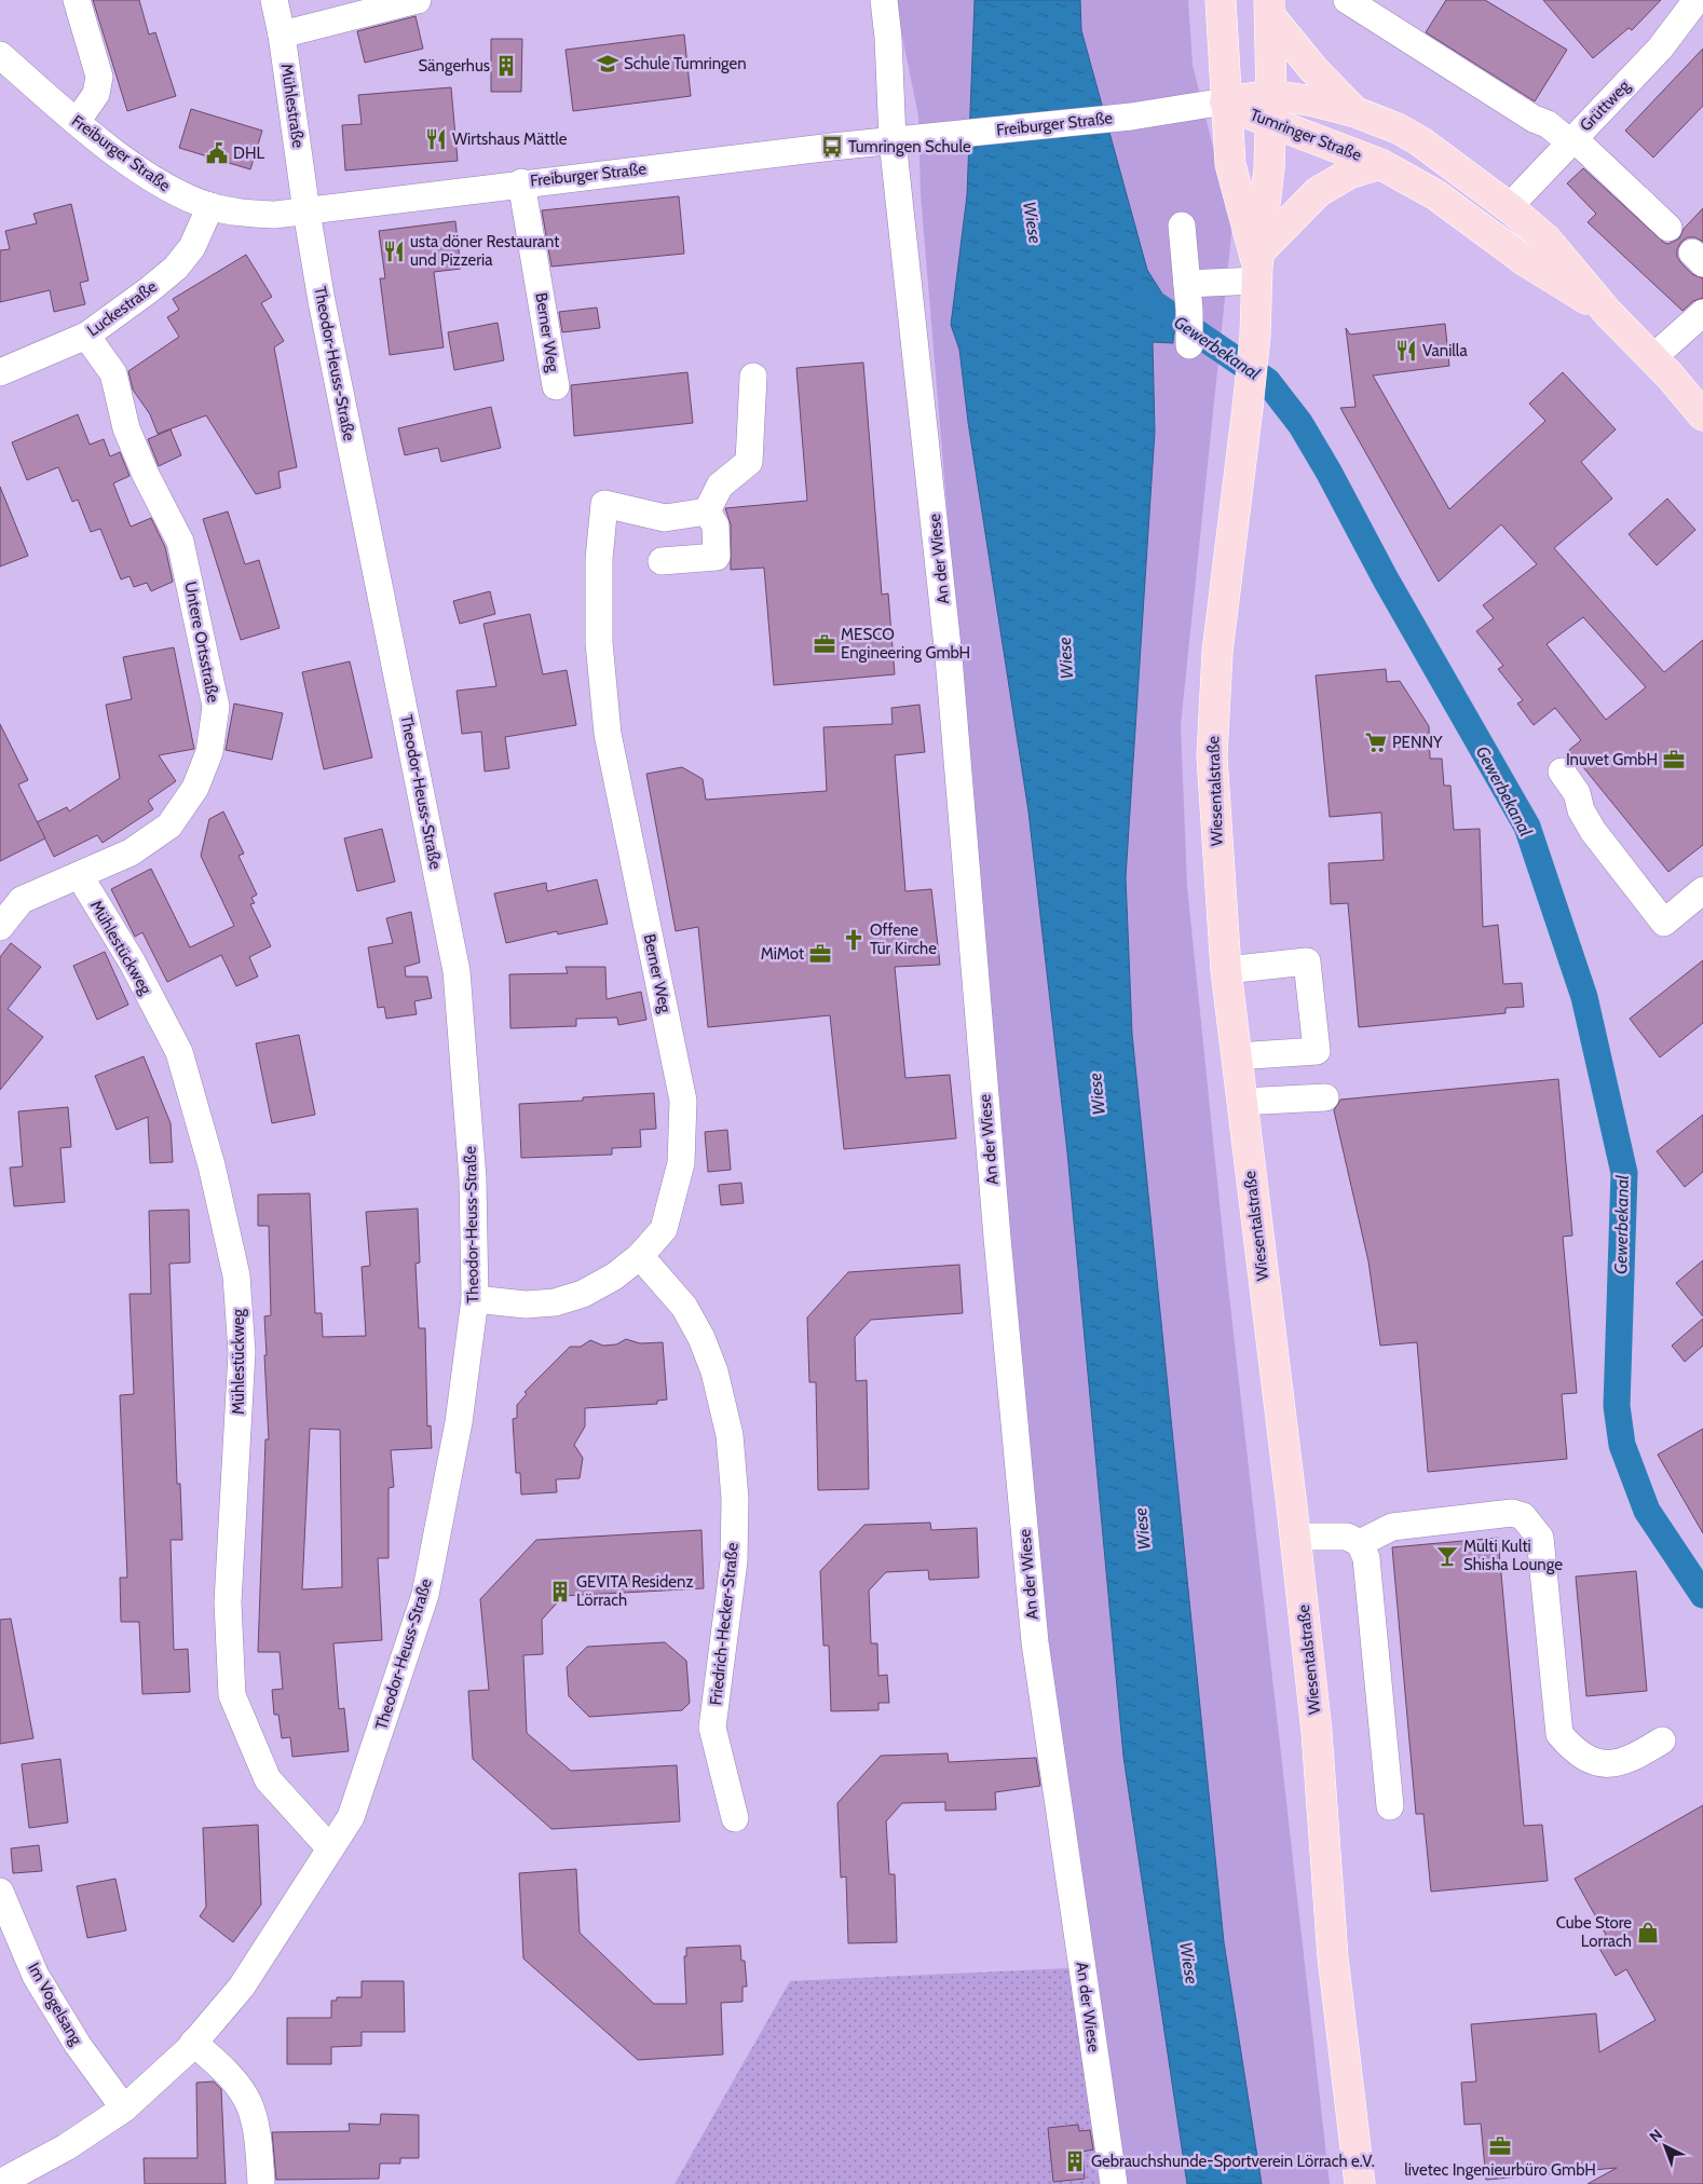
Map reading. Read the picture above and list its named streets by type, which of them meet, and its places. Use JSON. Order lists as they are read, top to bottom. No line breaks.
{"streets":{"main road":["Tumringer Straße","Wiesentalstraße"],"street":["Mühlestraße","Grüttweg","Freiburger Straße","Luckestraße","Berner Weg","Theodor-Heuss-Straße","An der Wiese","Untere Ortsstraße","Mühlestückweg","Friedrich-Hecker-Straße","Im Vogelsang"]},"crossings":[["Mühlestraße","Freiburger Straße"],["Mühlestraße","Theodor-Heuss-Straße"],["Grüttweg","Tumringer Straße"],["Freiburger Straße","Tumringer Straße"],["Freiburger Straße","Luckestraße"],["Freiburger Straße","Berner Weg"],["Freiburger Straße","Theodor-Heuss-Straße"],["Freiburger Straße","An der Wiese"],["Luckestraße","Untere Ortsstraße"],["Berner Weg","Theodor-Heuss-Straße"],["Berner Weg","Friedrich-Hecker-Straße"],["Theodor-Heuss-Straße","Mühlestückweg"],["Theodor-Heuss-Straße","Im Vogelsang"],["Untere Ortsstraße","Mühlestückweg"]],"water":["Wiese","Gewerbekanal"],"places":{"school or university":["Schule Tumringen"],"building":["Sängerhus","GEVITA Residenz Lörrach","Gebrauchshunde-Sportverein Lörrach e.V."],"restaurant":["Wirtshaus Mättle","usta döner Restaurant und Pizzeria","Vanilla"],"bus stop":["Tumringen Schule"],"public building":["DHL"],"office":["MESCO Engineering GmbH","Inuvet GmbH","MiMot","livetec Ingenieurbüro GmbH"],"supermarket":["PENNY"],"church":["Offene Tür Kirche"],"bar":["Multi Kulti Shisha Lounge"],"shop":["Cube Store Lorrach"]},"north":"top left"}
